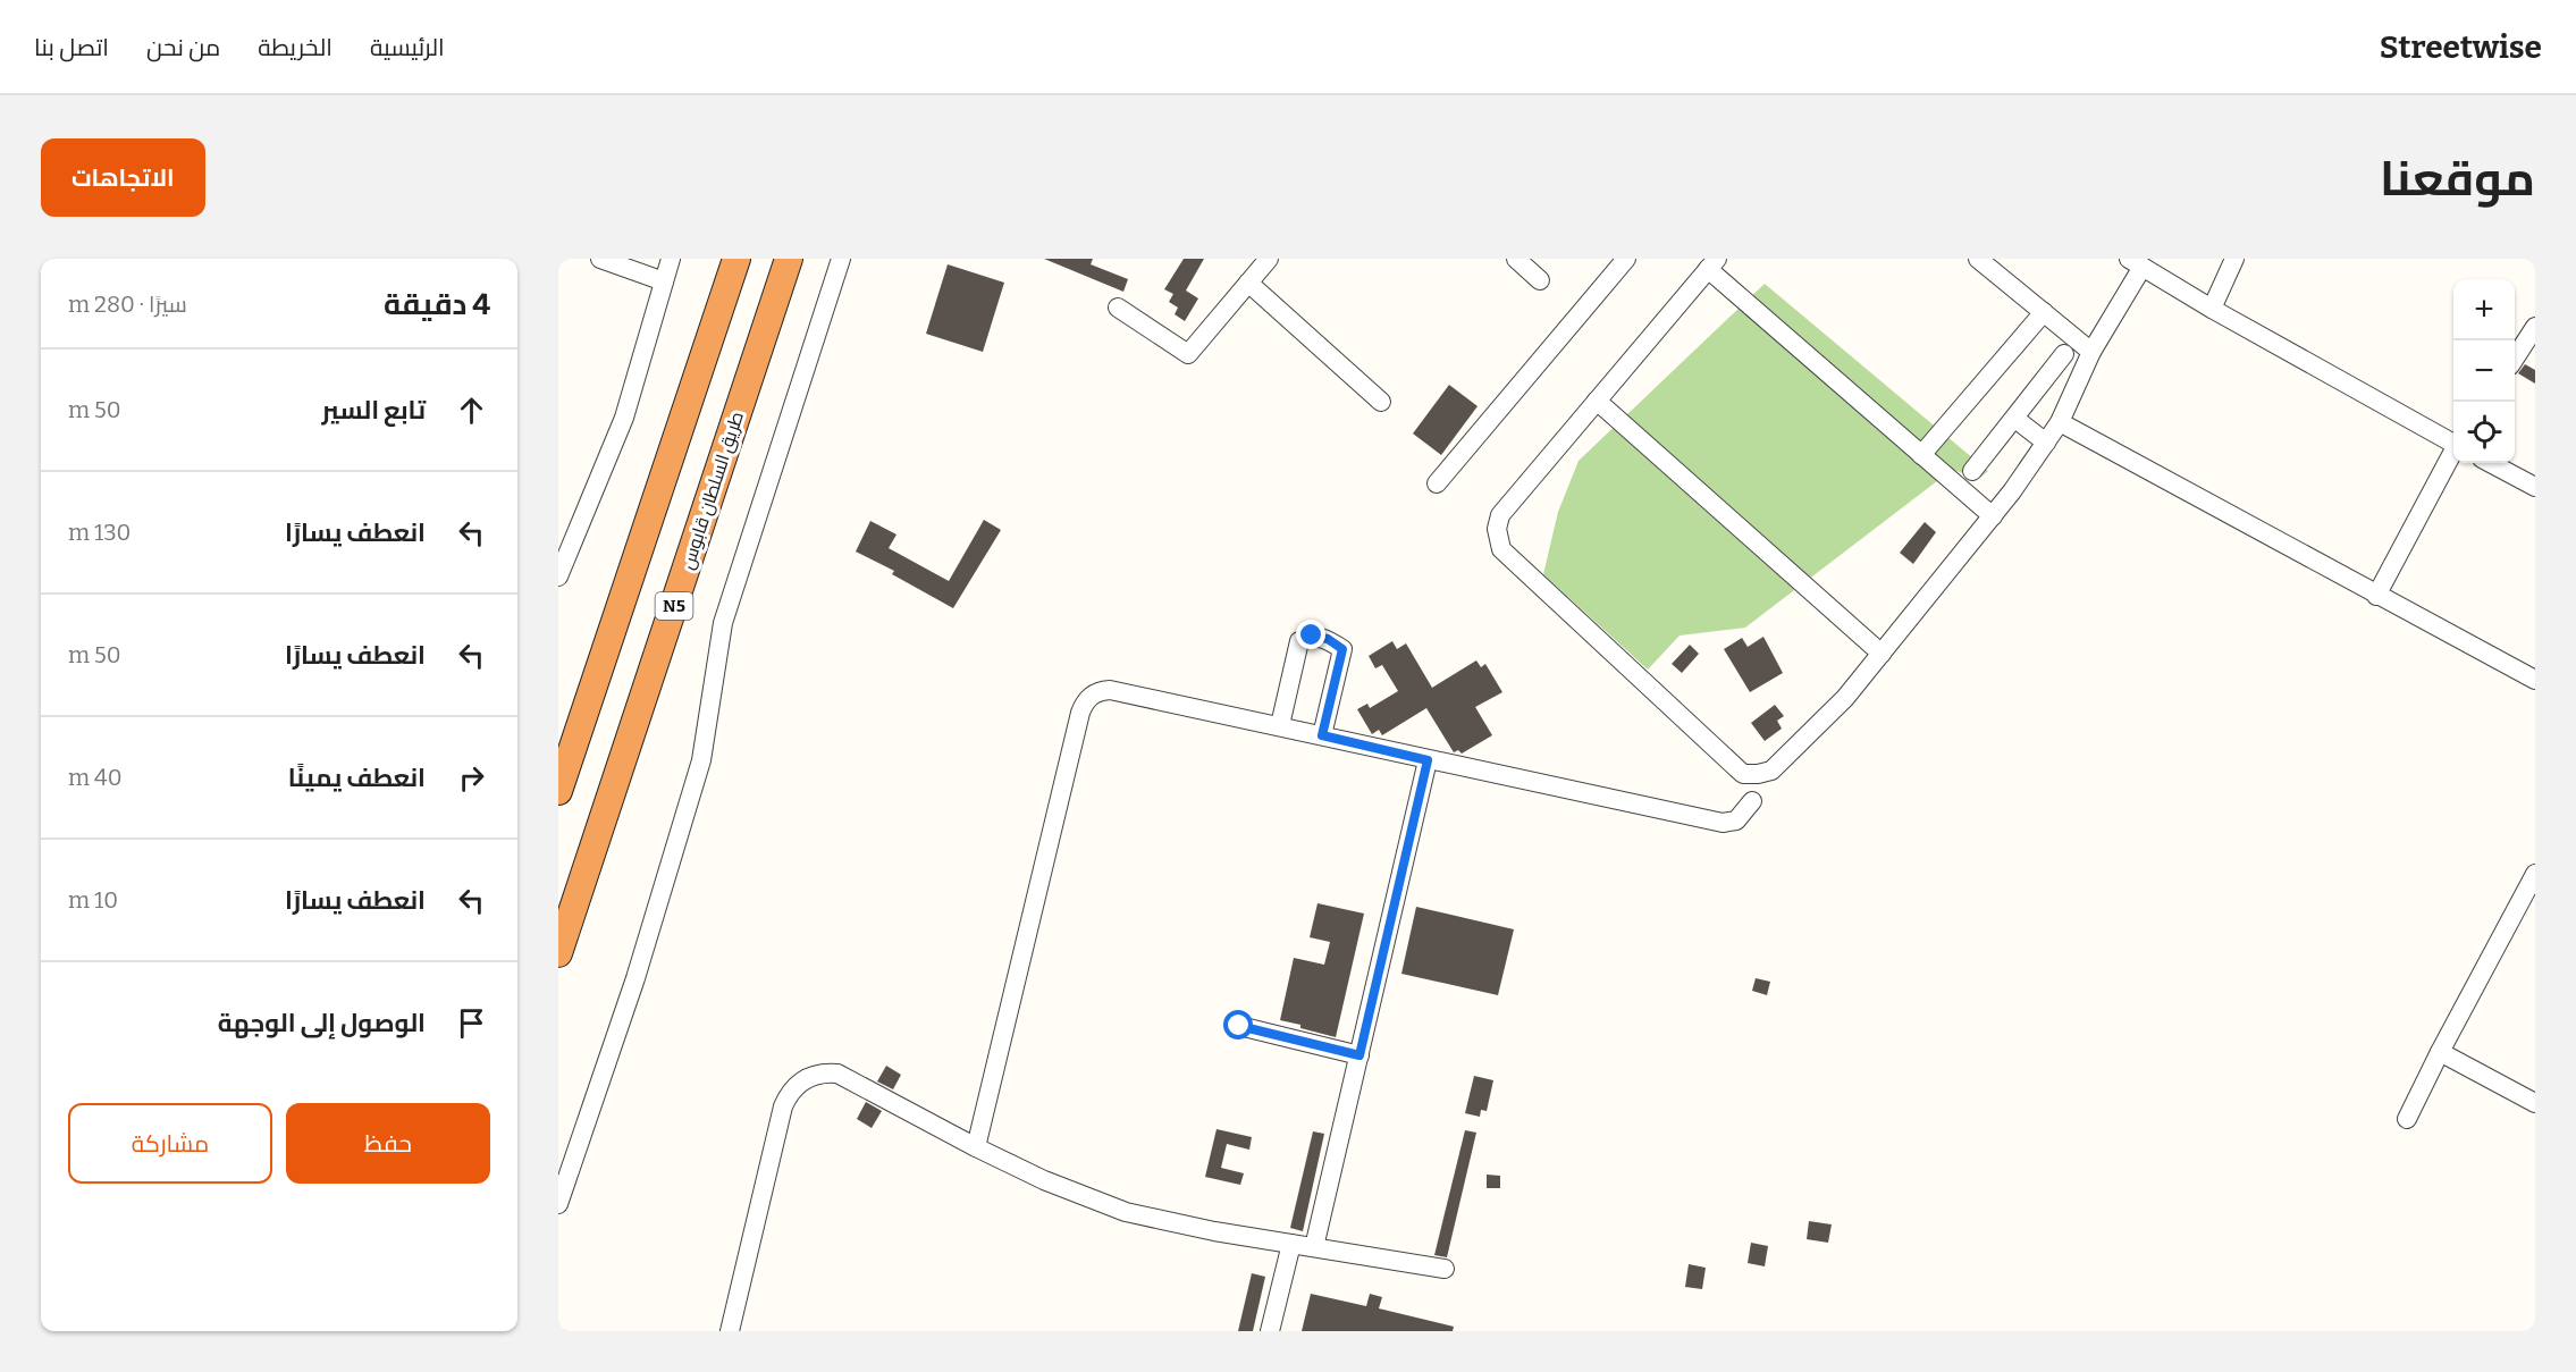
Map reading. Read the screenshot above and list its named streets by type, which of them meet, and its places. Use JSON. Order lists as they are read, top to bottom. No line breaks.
{"streets":{"highway":["طريق السلطان قابوس","N5"]},"page":{"header":"Streetwise","nav":["الرئيسية","الخريطة","من نحن","اتصل بنا"],"title":"موقعنا","buttons":["الاتجاهات",["حفظ","مشاركة"]],"heading":["4 دقيقة","سيرًا · 280 m"],"map_buttons":["+","−"],"list":[["تابع السير","50 m"],["انعطف يسارًا","130 m"],["انعطف يسارًا","50 m"],["انعطف يمينًا","40 m"],["انعطف يسارًا","10 m"],"الوصول إلى الوجهة"]}}
